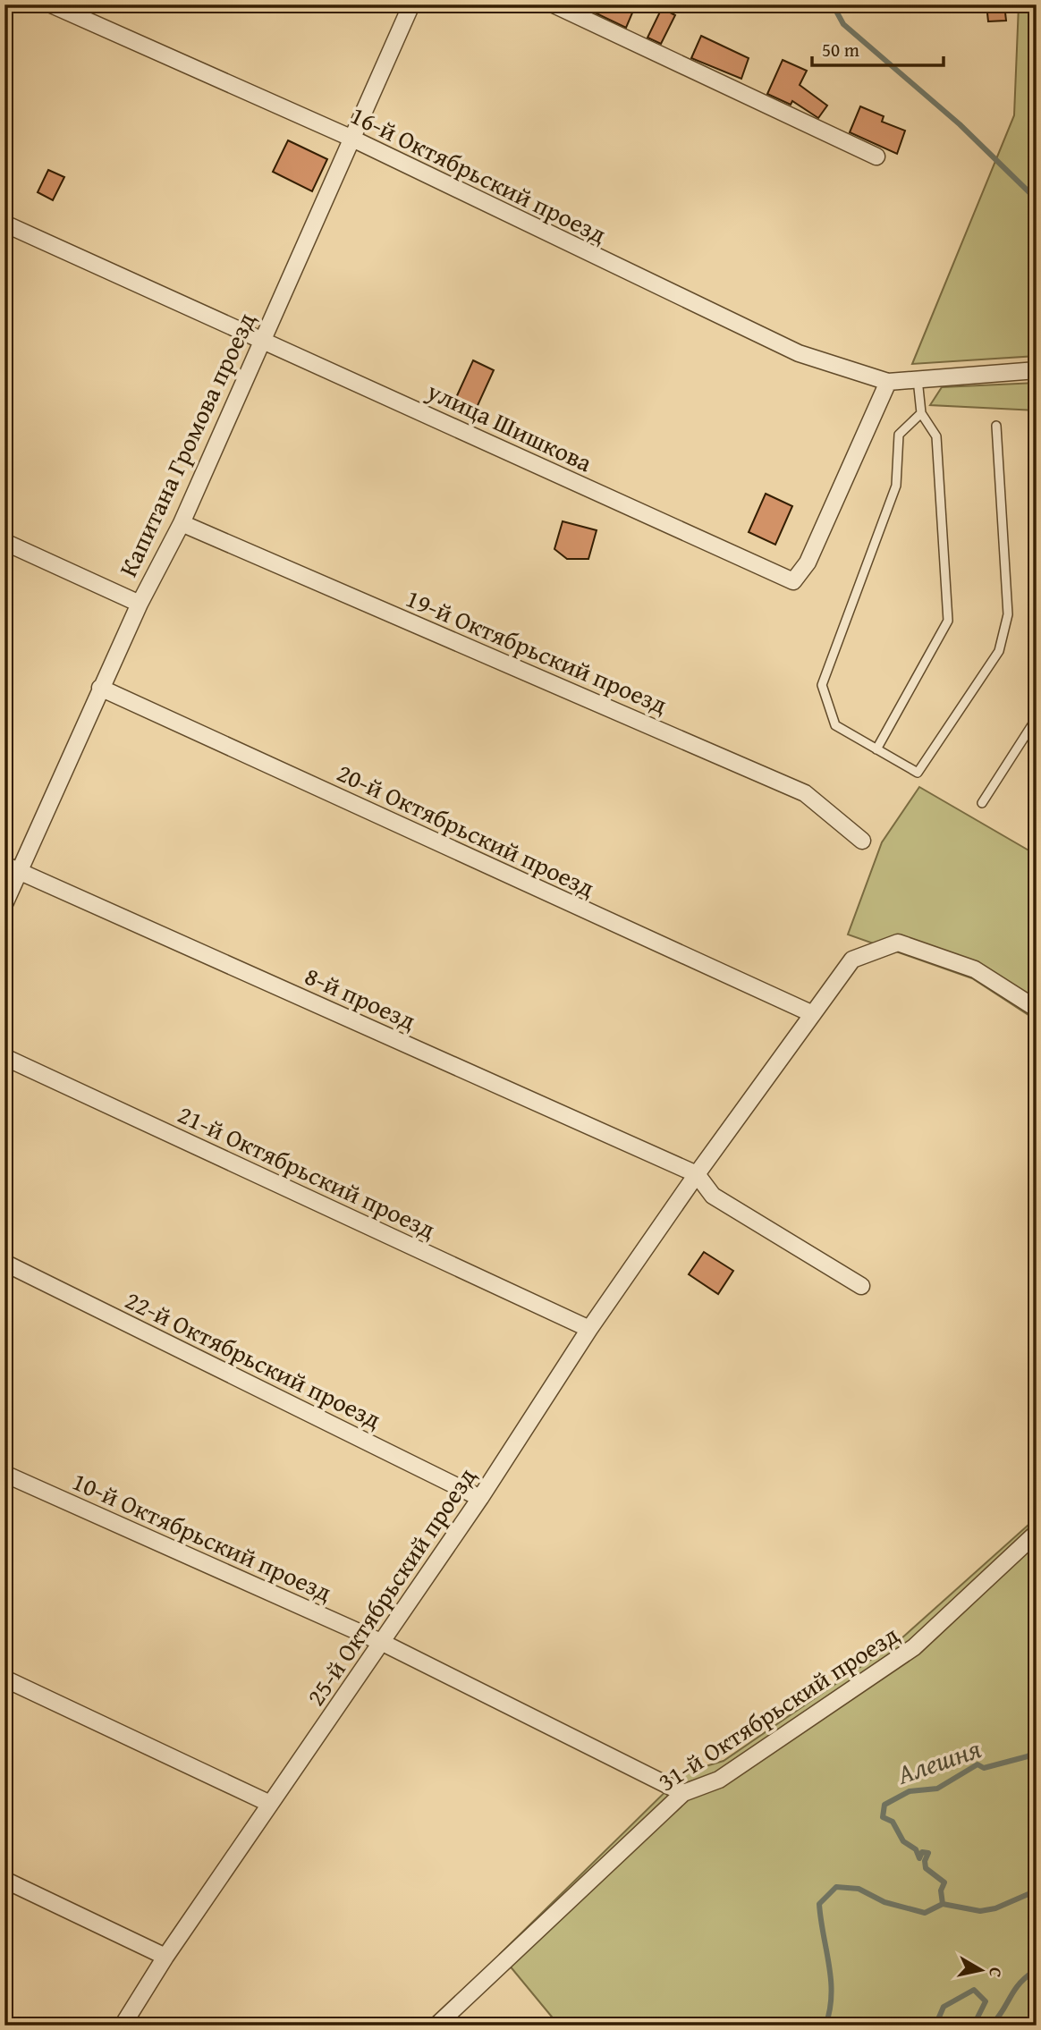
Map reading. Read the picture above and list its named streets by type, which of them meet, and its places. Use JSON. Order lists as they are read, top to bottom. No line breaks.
{"streets":{"street":["16-й Октябрьский проезд","улица Шишкова","Капитана Громова проезд","19-й Октябрьский проезд","20-й Октябрьский проезд","8-й проезд","21-й Октябрьский проезд","22-й Октябрьский проезд","10-й Октябрьский проезд","25-й Октябрьский проезд","31-й Октябрьский проезд"]},"crossings":[["16-й Октябрьский проезд","улица Шишкова"],["16-й Октябрьский проезд","Капитана Громова проезд"],["улица Шишкова","Капитана Громова проезд"],["Капитана Громова проезд","19-й Октябрьский проезд"],["Капитана Громова проезд","20-й Октябрьский проезд"],["Капитана Громова проезд","8-й проезд"],["20-й Октябрьский проезд","25-й Октябрьский проезд"],["8-й проезд","25-й Октябрьский проезд"],["21-й Октябрьский проезд","25-й Октябрьский проезд"],["22-й Октябрьский проезд","25-й Октябрьский проезд"],["10-й Октябрьский проезд","25-й Октябрьский проезд"],["10-й Октябрьский проезд","31-й Октябрьский проезд"]],"water":["Алешня"],"scale_bar":"50 m","north":"right"}
